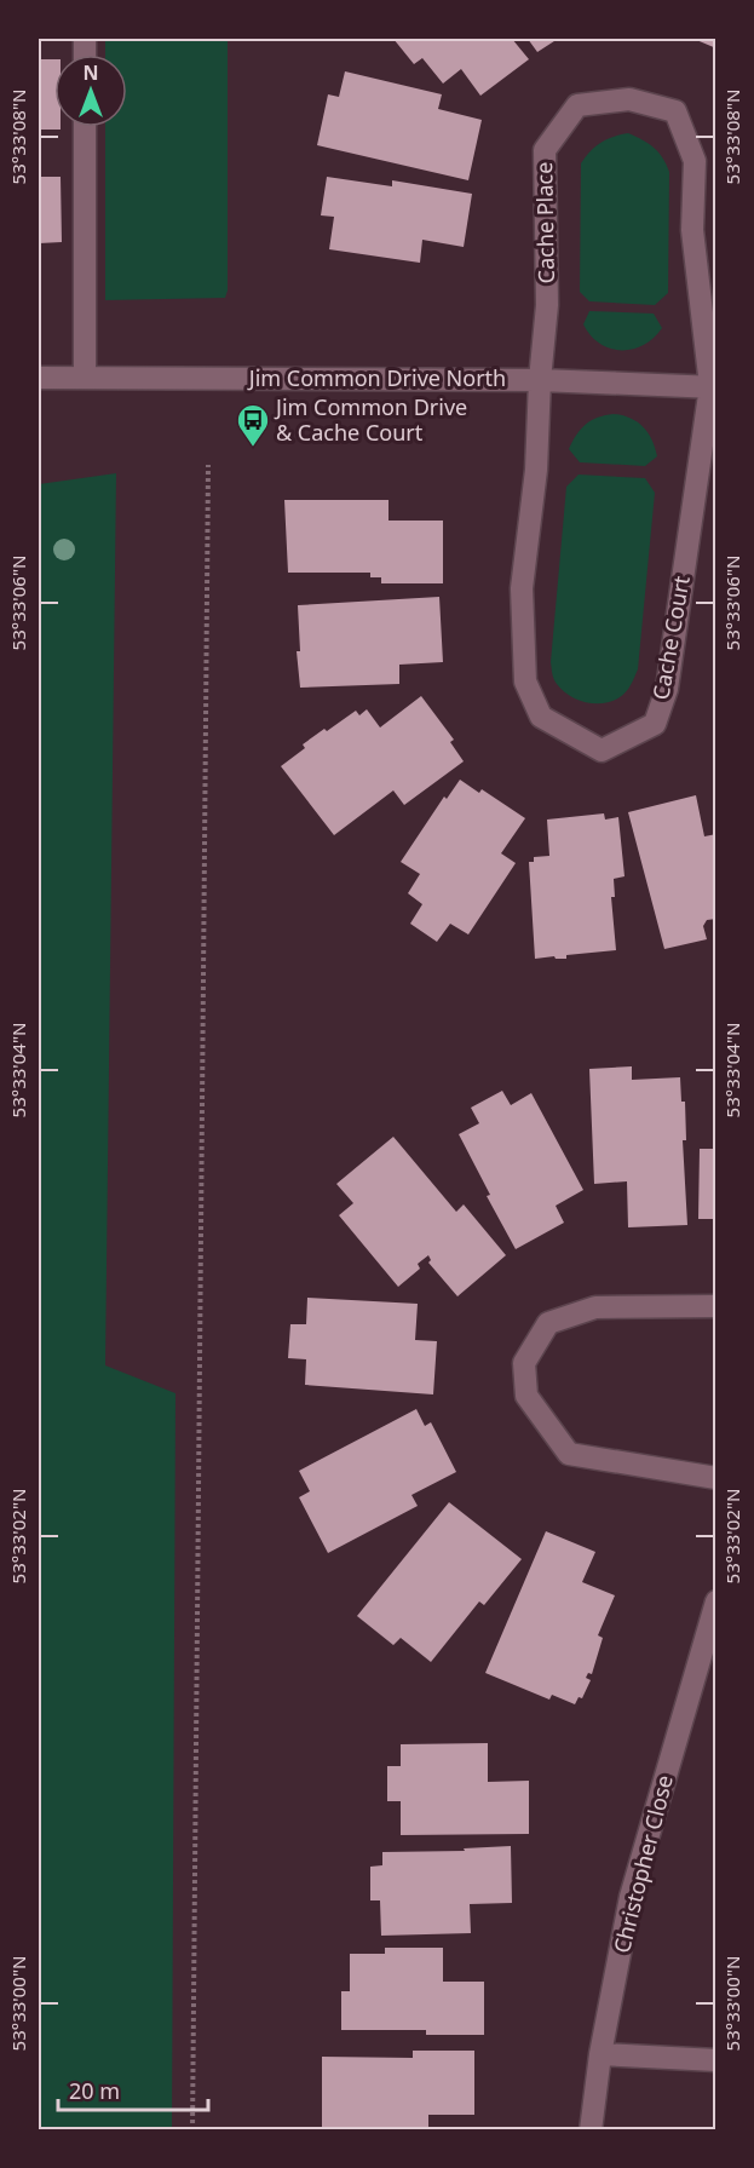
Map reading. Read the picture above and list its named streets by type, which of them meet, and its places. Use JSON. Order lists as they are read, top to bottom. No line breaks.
{"streets":{"street":["Cache Place","Jim Common Drive North","Cache Court","Christopher Close"]},"crossings":[["Cache Place","Jim Common Drive North"],["Cache Place","Cache Court"],["Jim Common Drive North","Cache Court"]],"places":{"bus stop":["Jim Common Drive & Cache Court"]},"scale_bar":"20 m","north":"top","coordinates":["53°33'08\"N","53°33'06\"N","53°33'04\"N","53°33'02\"N","53°33'00\"N"]}
